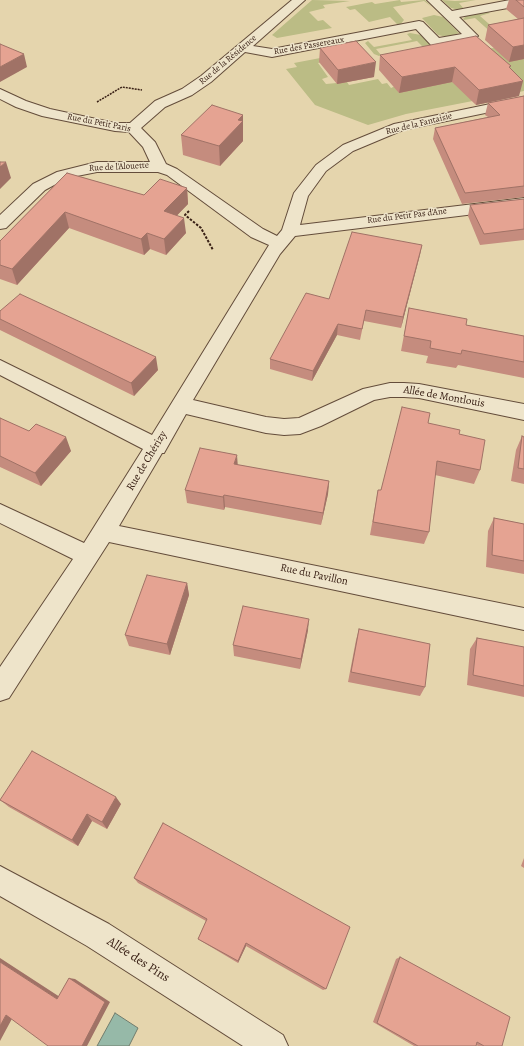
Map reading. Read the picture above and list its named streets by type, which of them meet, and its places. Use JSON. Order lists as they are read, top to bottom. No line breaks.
{"streets":{"street":["Rue des Passereaux","Rue de la Résidence","Rue du Petit Paris","Rue de la Fantaisie","Rue de l'Alouette","Rue du Petit Pas d'Ane","Allée de Montlouis","Rue de Chérizy","Rue du Pavillon","Allée des Pins"]},"crossings":[["Rue des Passereaux","Rue de la Résidence"],["Rue de la Résidence","Rue du Petit Paris"],["Rue du Petit Paris","Rue de l'Alouette"],["Rue de la Fantaisie","Rue du Petit Pas d'Ane"],["Rue de la Fantaisie","Rue de Chérizy"],["Rue du Petit Pas d'Ane","Rue de Chérizy"],["Allée de Montlouis","Rue de Chérizy"],["Rue de Chérizy","Rue du Pavillon"]]}
